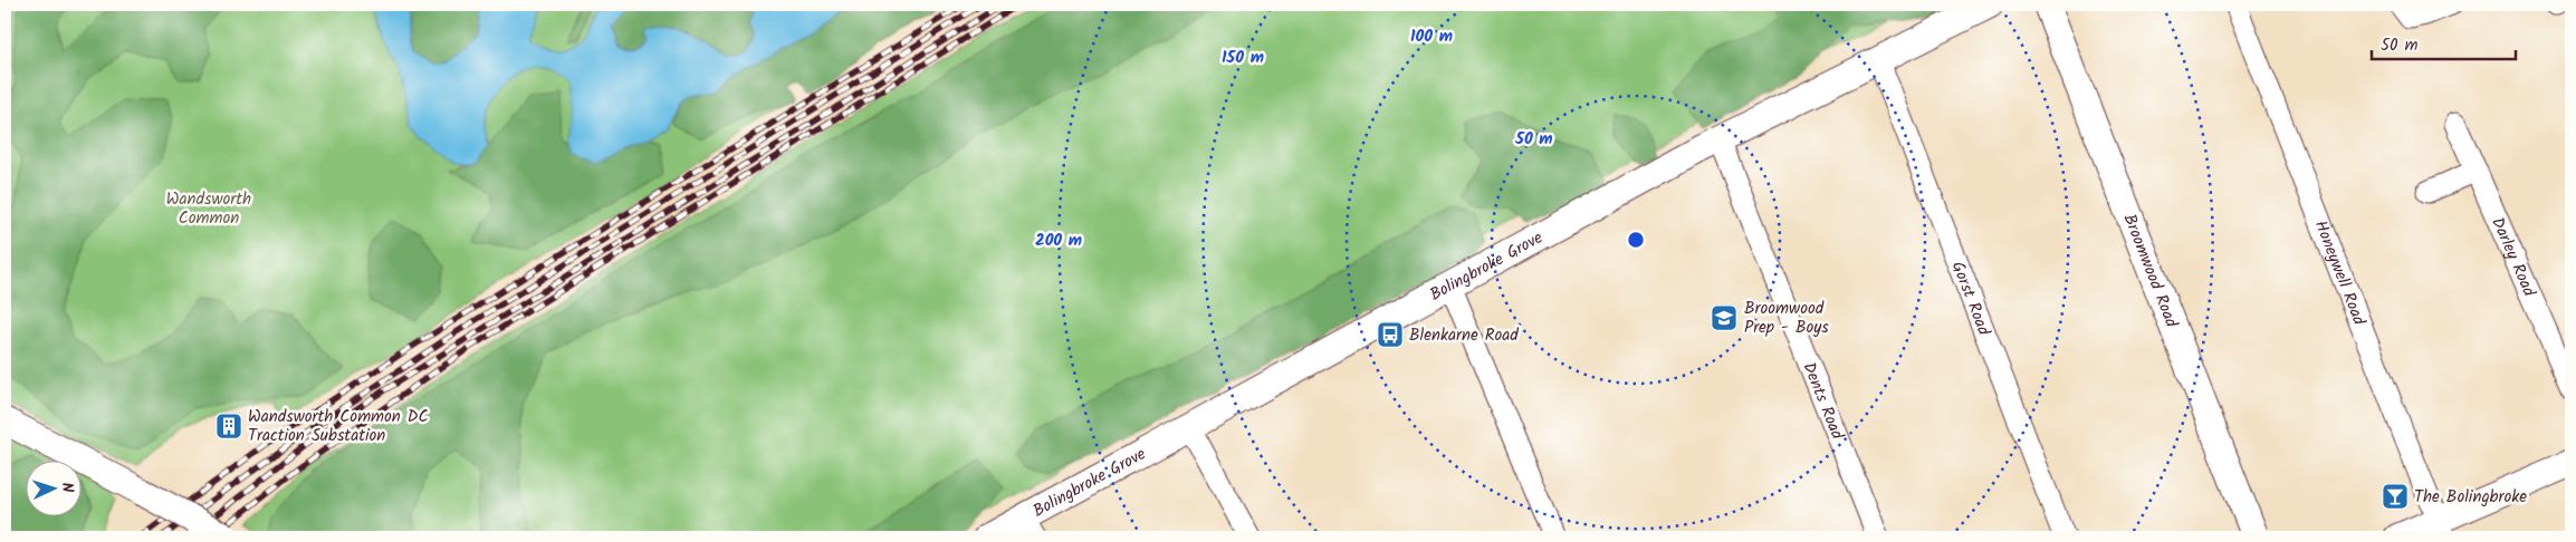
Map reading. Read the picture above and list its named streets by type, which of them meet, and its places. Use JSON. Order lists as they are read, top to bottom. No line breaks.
{"streets":{"main road":["Bolingbroke Grove","Broomwood Road"],"street":["Darley Road","Honeywell Road","Gorst Road","Dents Road"]},"crossings":[["Bolingbroke Grove","Gorst Road"],["Bolingbroke Grove","Dents Road"]],"parks":["Wandsworth Common"],"places":{"school or university":["Broomwood Prep - Boys"],"bus stop":["Blenkarne Road"],"building":["Wandsworth Common DC Traction Substation"],"bar":["The Bolingbroke"]},"scale_bar":"50 m","north":"right","rings":["100 m","150 m","50 m","200 m"]}
